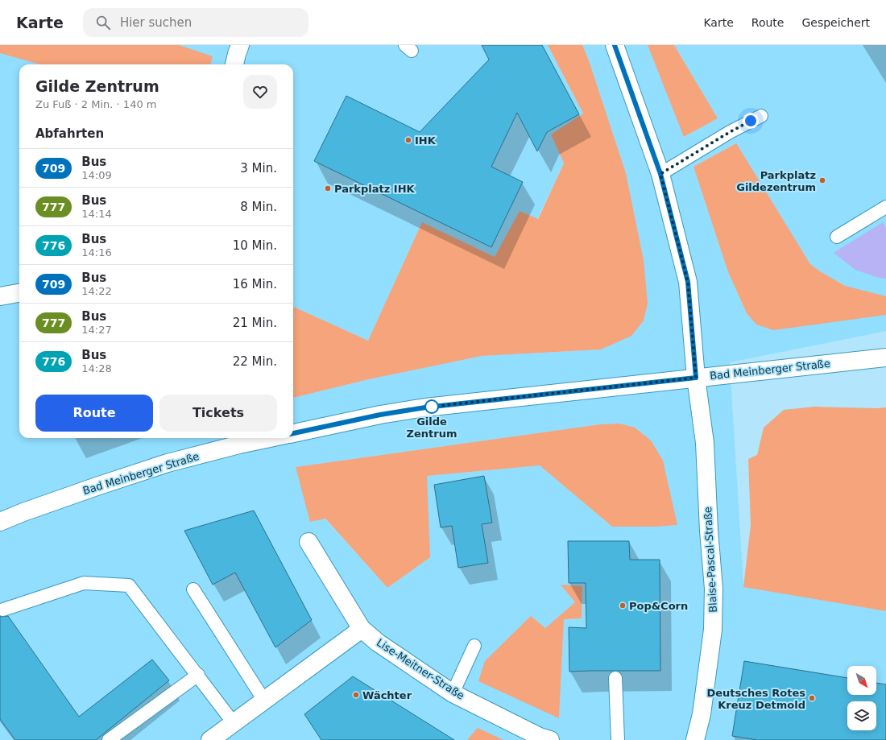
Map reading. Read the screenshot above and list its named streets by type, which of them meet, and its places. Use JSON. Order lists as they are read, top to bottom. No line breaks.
{"streets":{"street":["Bad Meinberger Straße","Blaise-Pascal-Straße","Lise-Meitner-Straße"]},"crossings":[["Bad Meinberger Straße","Blaise-Pascal-Straße"]],"places":["IHK","Parkplatz Gildezentrum","Parkplatz IHK","Gilde Zentrum","Pop&Corn","Wächter","Deutsches Rotes Kreuz Detmold"],"lines":["bus line 709"],"north":"bottom right","page":{"header":"Karte","search":"Hier suchen","nav":["Karte","Route","Gespeichert"],"heading":[["Gilde Zentrum","Zu Fuß · 2 Min. · 140 m"],"Abfahrten"],"list":[{"mark":"709","name":"Bus","note":"14:09","value":"3 Min."},{"mark":"777","name":"Bus","note":"14:14","value":"8 Min."},{"mark":"776","name":"Bus","note":"14:16","value":"10 Min."},{"mark":"709","name":"Bus","note":"14:22","value":"16 Min."},{"mark":"777","name":"Bus","note":"14:27","value":"21 Min."},{"mark":"776","name":"Bus","note":"14:28","value":"22 Min."}],"buttons":["Route","Tickets"]}}
